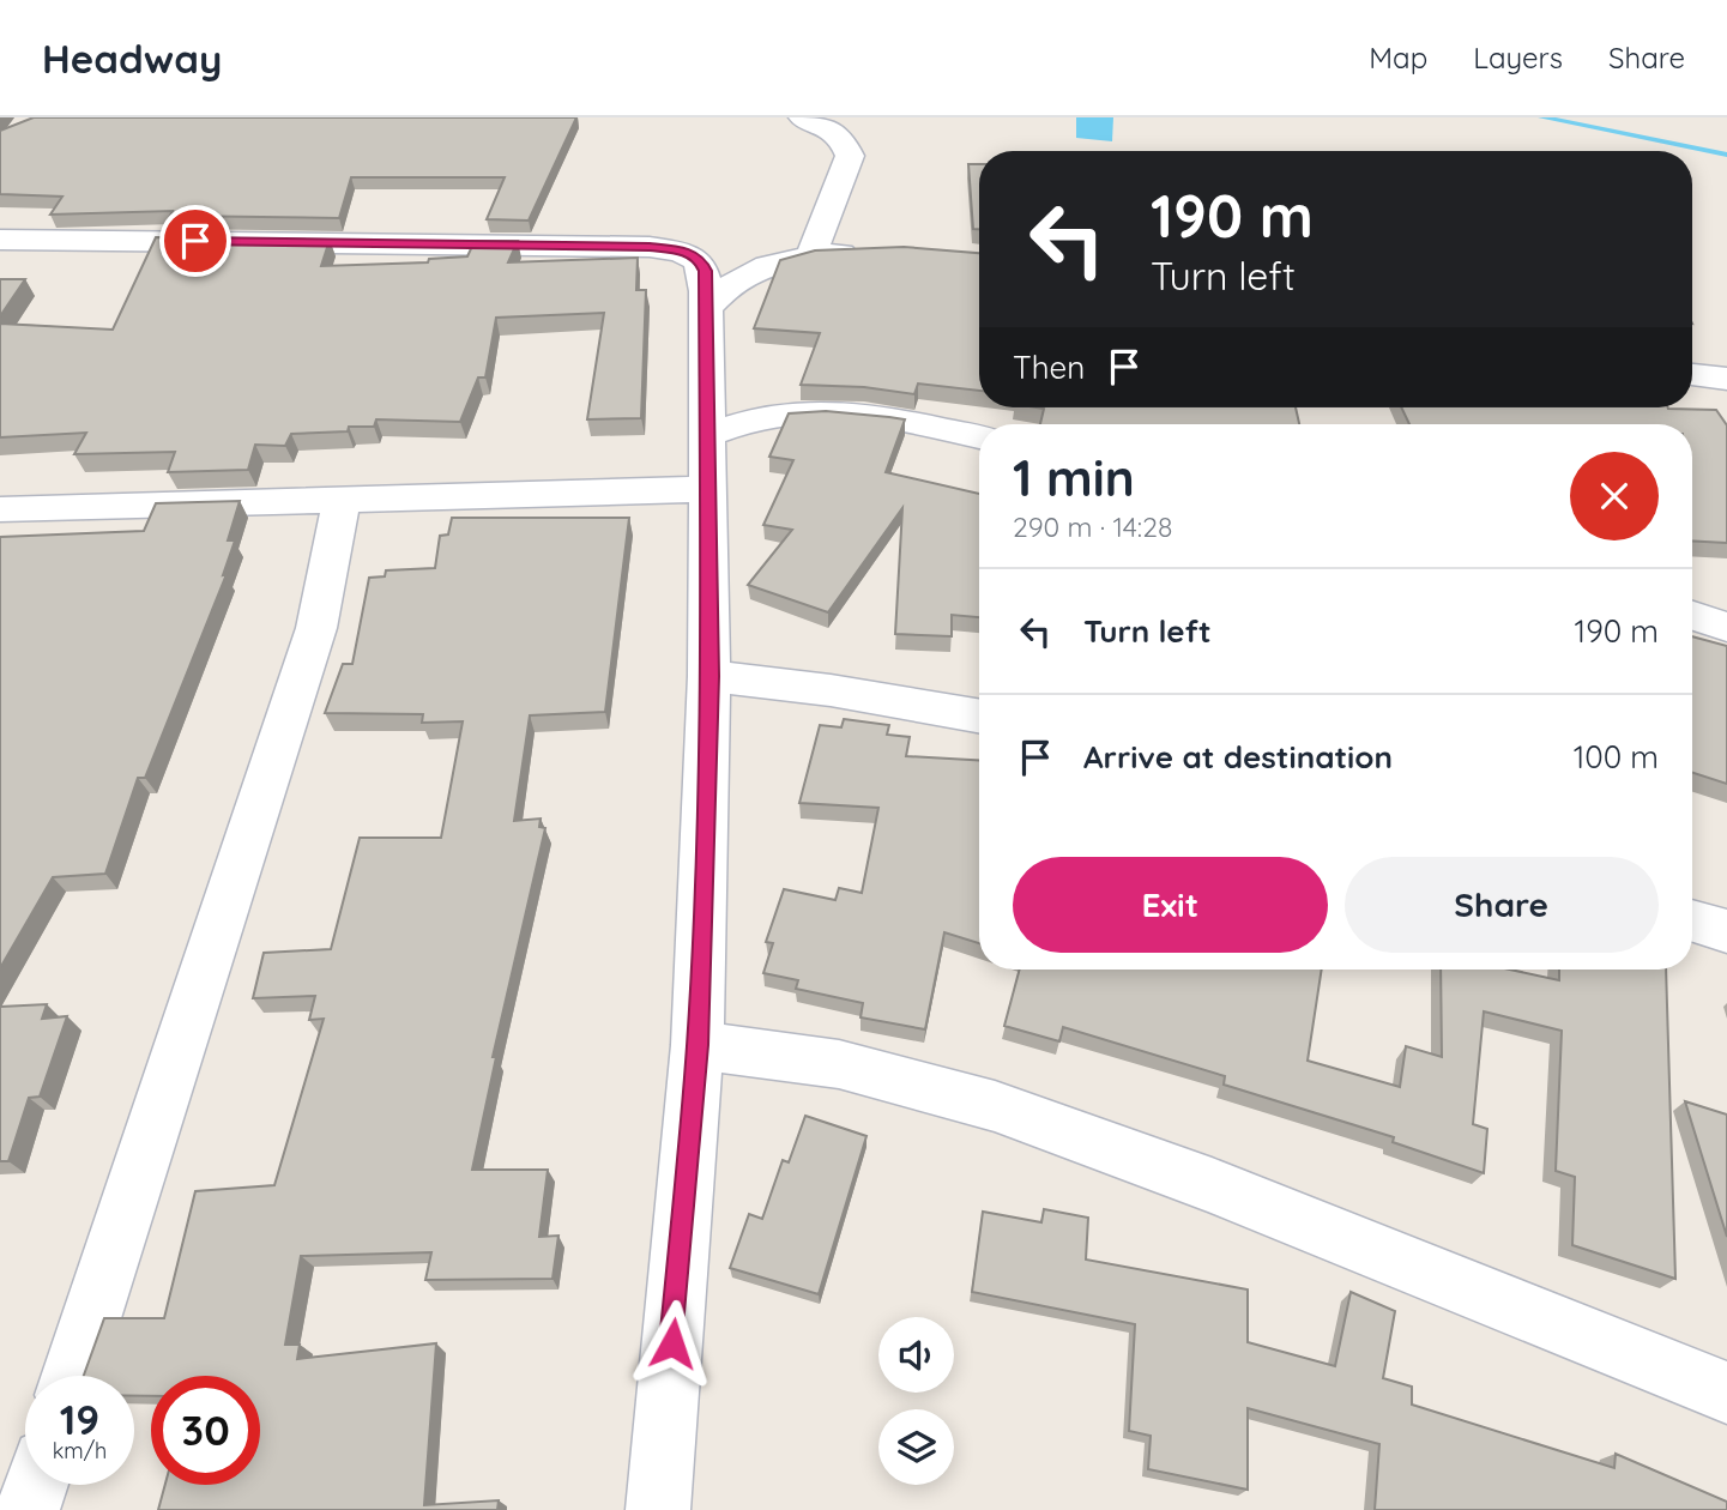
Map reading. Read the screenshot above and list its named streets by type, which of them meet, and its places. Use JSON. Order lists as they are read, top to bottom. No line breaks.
{"page":{"header":"Headway","nav":["Map","Layers","Share"],"turn":["190 m","Turn left"],"then":"Then","heading":["1 min","290 m · 14:28"],"list":[{"name":"Turn left","value":"190 m"},{"name":"Arrive at destination","value":"100 m"}],"buttons":["Exit","Share"],"speed":"19 km/h","limit":"30"}}
